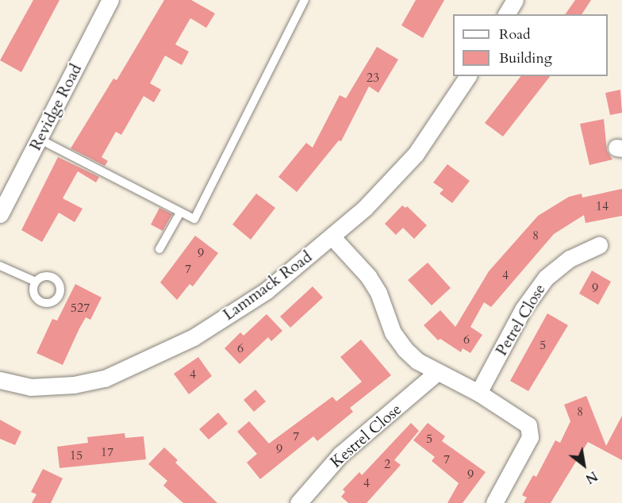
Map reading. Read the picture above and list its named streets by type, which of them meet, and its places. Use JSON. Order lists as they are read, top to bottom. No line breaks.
{"streets":{"street":["Revidge Road","Lammack Road","Petrel Close","Kestrel Close"]},"house_numbers":["23","14","8","9","7","4","9","527","6","5","6","4","8","7","5","9","17","15","7","2","9","4"],"legend":["Road","Building"],"north":"bottom right"}
